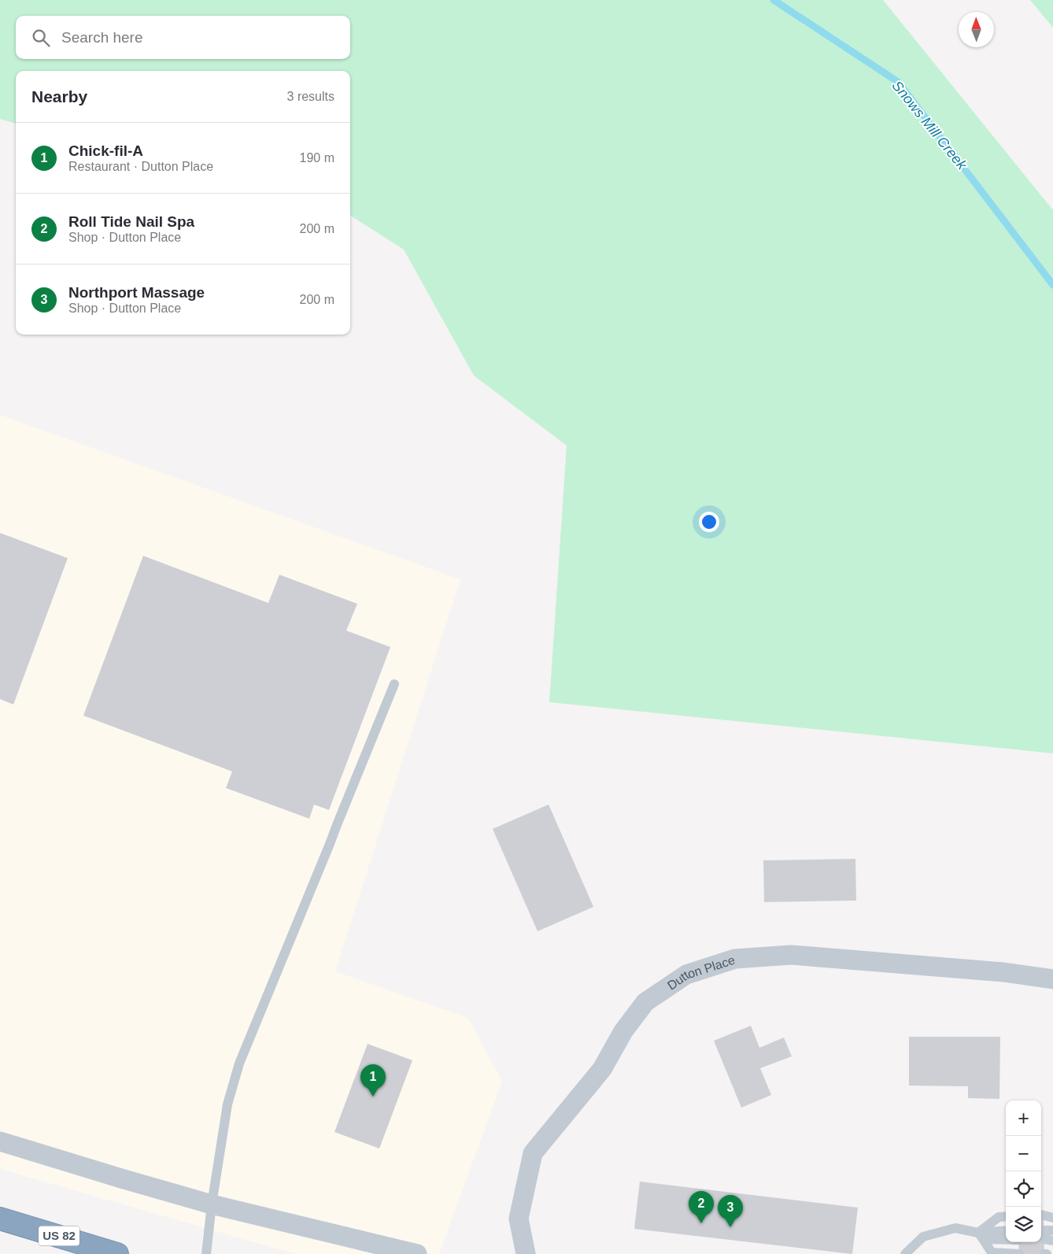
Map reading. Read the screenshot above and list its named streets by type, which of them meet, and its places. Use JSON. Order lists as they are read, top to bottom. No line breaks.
{"streets":{"highway":["US 82"],"street":["Dutton Place"]},"water":["Snows Mill Creek"],"north":"top","page":{"search":"Search here","heading":["Nearby","3 results"],"list":[{"mark":"1","name":"Chick-fil-A","note":"Restaurant · Dutton Place","value":"190 m"},{"mark":"2","name":"Roll Tide Nail Spa","note":"Shop · Dutton Place","value":"200 m"},{"mark":"3","name":"Northport Massage","note":"Shop · Dutton Place","value":"200 m"}],"pins":["1","2","3"],"map_buttons":["+","−"]}}
